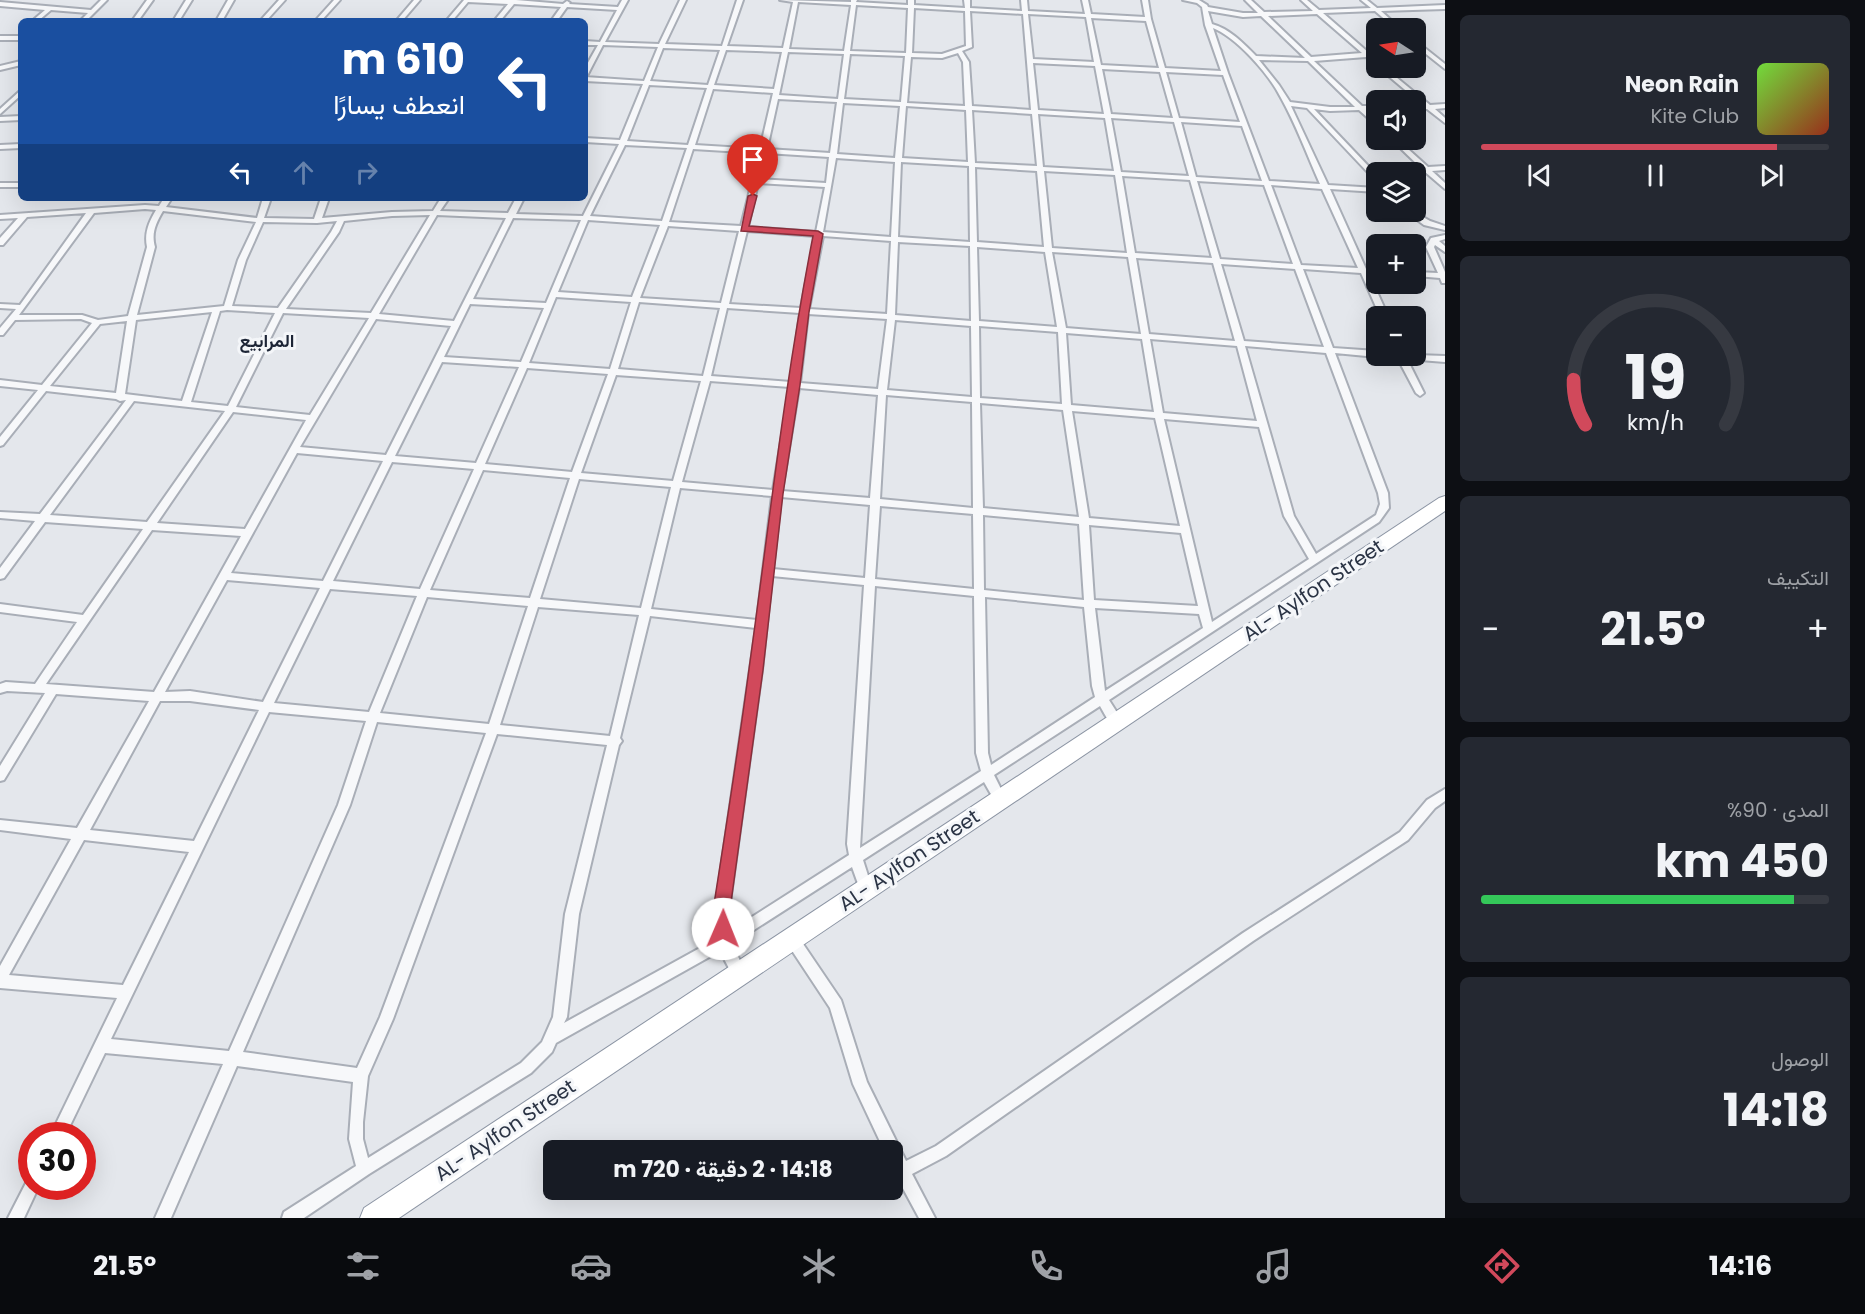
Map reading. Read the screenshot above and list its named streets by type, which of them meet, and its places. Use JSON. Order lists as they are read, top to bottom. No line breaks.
{"streets":{"highway":["AL- Aylfon Street"]},"districts":["المرابيع"],"north":"left","page":{"map_buttons":["+","−"],"turn":["610 m","انعطف يسارًا"],"song":["Neon Rain","Kite Club"],"tile":["التكييف",["المدى · 90%","450 km"],["الوصول","14:18"]],"heat":["−","21.5°","+"],"limit":"30","trip":"14:18 · 2 دقيقة · 720 m","tabs":["14:16","21.5°"],"gauge":["19","km/h"]}}
